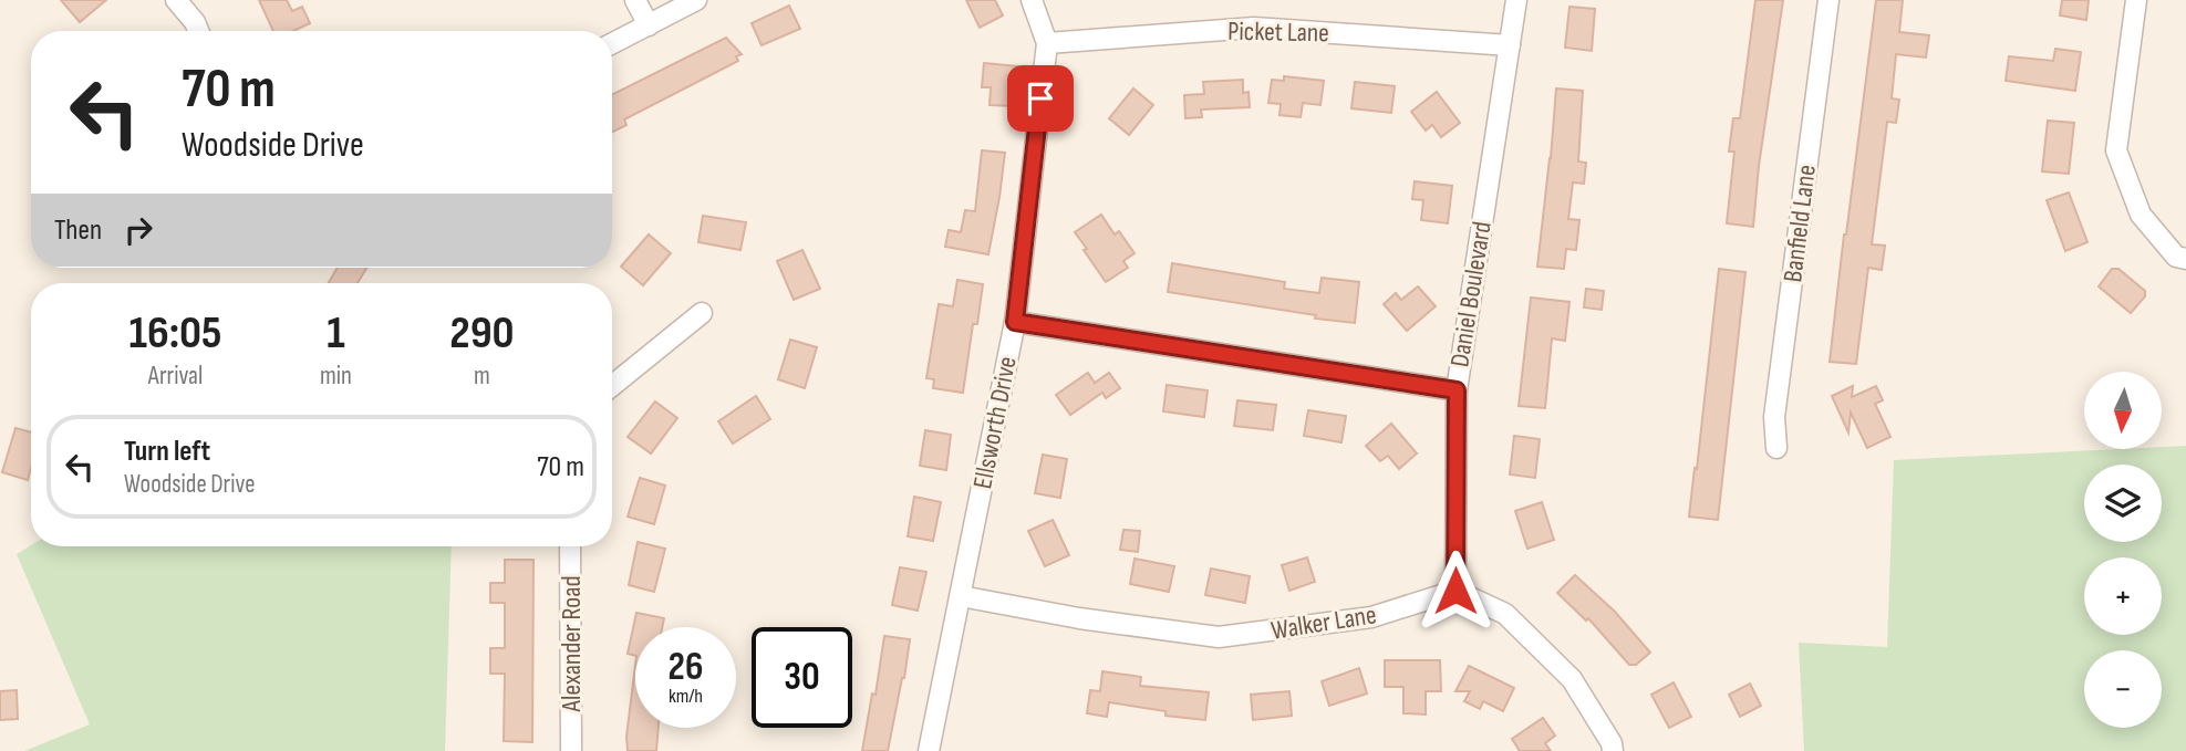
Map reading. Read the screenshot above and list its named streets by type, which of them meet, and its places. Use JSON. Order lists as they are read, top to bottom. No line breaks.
{"streets":{"street":["Picket Lane","Banfield Lane","Daniel Boulevard","Ellsworth Drive","Walker Lane","Alexander Road"]},"crossings":[["Picket Lane","Daniel Boulevard"],["Picket Lane","Ellsworth Drive"],["Daniel Boulevard","Walker Lane"],["Ellsworth Drive","Walker Lane"]],"north":"bottom","page":{"turn":["70 m","Woodside Drive"],"then":"Then","eta":["16:05","Arrival","1","min","290","m"],"map_buttons":["+","−"],"list":[{"name":"Turn left","note":"Woodside Drive","value":"70 m"}],"speed":"26 km/h","limit":"30"}}
